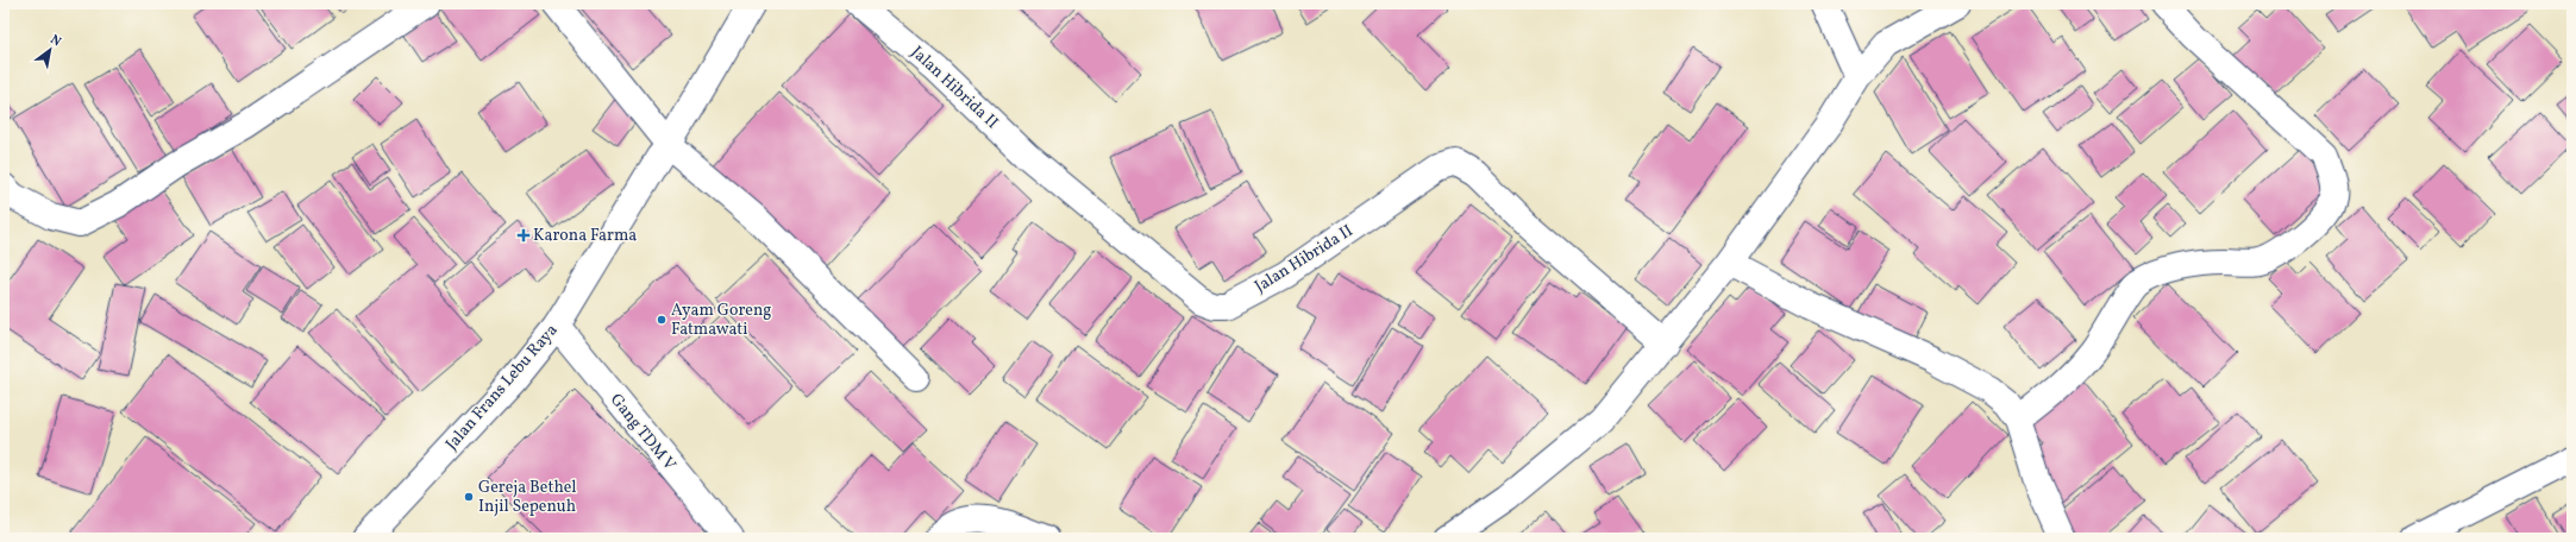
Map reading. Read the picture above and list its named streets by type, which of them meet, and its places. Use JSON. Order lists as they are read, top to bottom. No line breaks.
{"streets":{"street":["Jalan Hibrida II","Jalan Frans Lebu Raya","Gang TDM V"]},"crossings":[["Jalan Frans Lebu Raya","Gang TDM V"]],"places":{"health":["Karona Farma"],"other":["Ayam Goreng Fatmawati","Gereja Bethel Injil Sepenuh"]},"north":"top right"}
